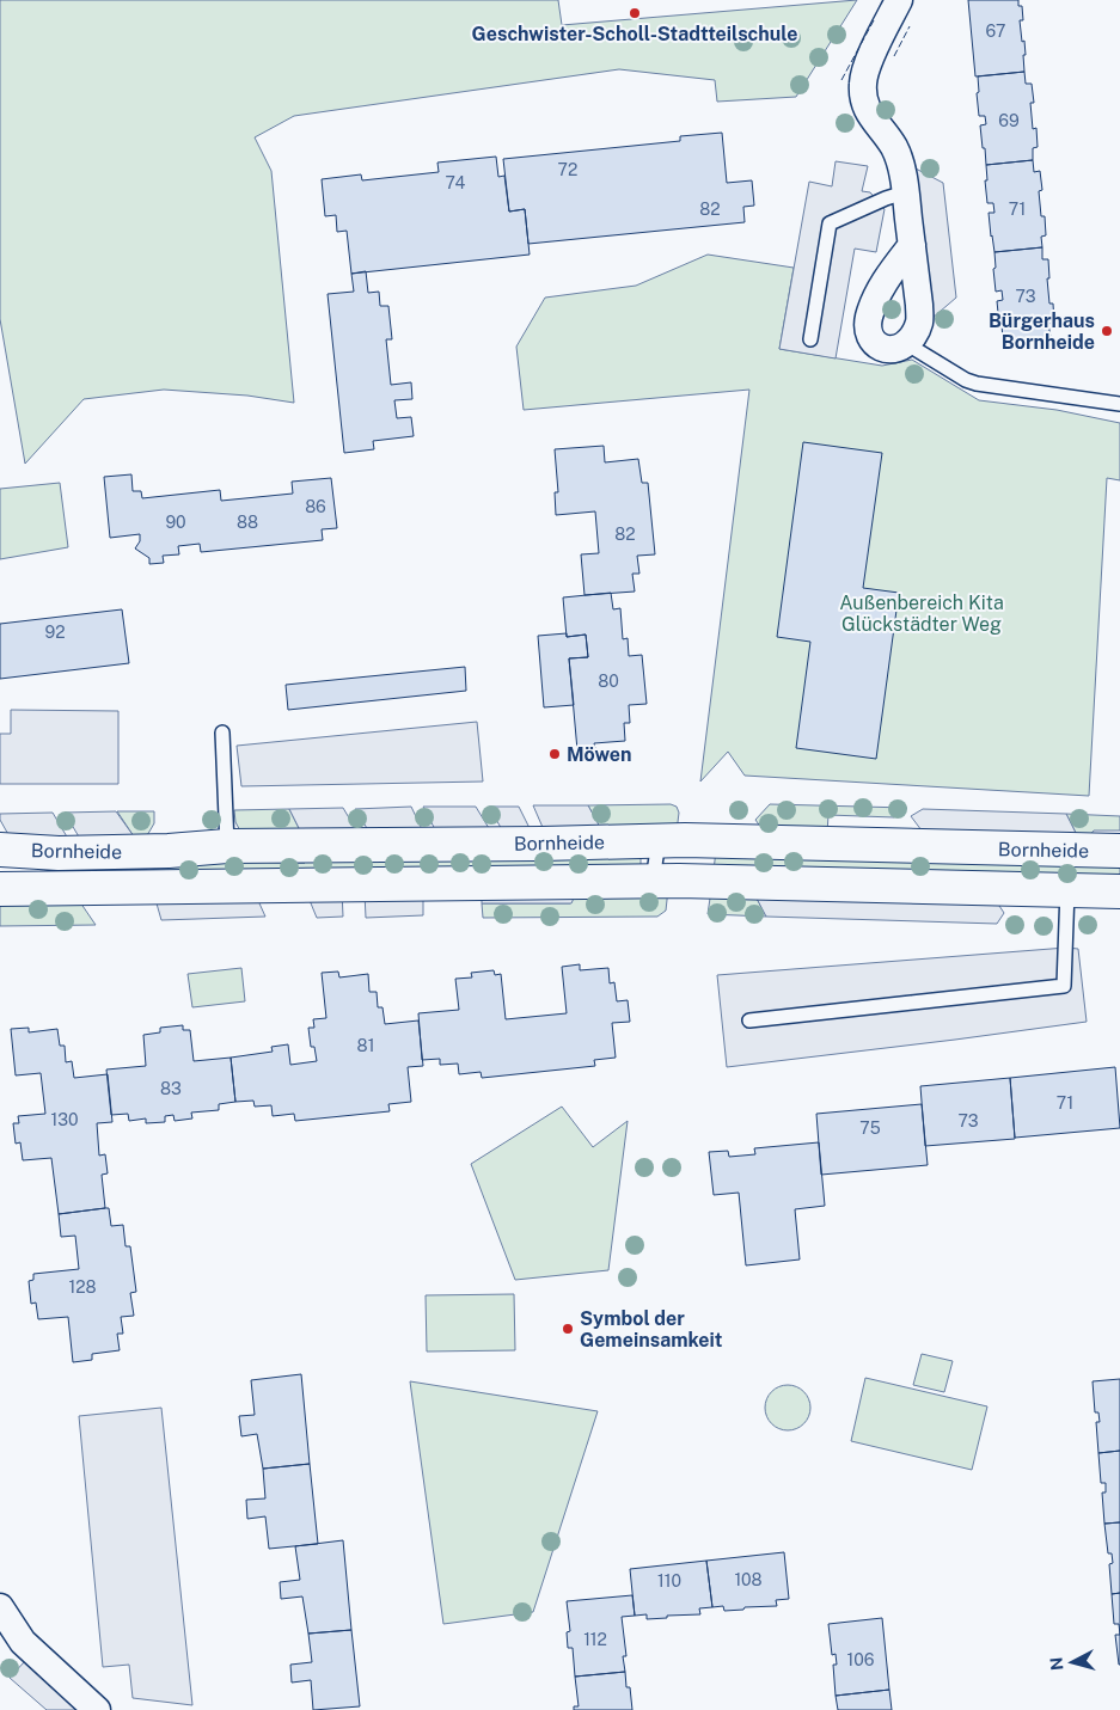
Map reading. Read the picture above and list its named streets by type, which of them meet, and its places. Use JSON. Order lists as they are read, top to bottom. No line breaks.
{"streets":{"street":["Bornheide"]},"parks":["Außenbereich Kita Glückstädter Weg"],"places":["Geschwister-Scholl-Stadtteilschule","Bürgerhaus Bornheide","Möwen","Symbol der Gemeinsamkeit"],"house_numbers":["67","69","72","74","82","71","73","86","90","88","82","92","80","81","83","71","130","73","75","128","108","110","112","106"],"north":"left"}
